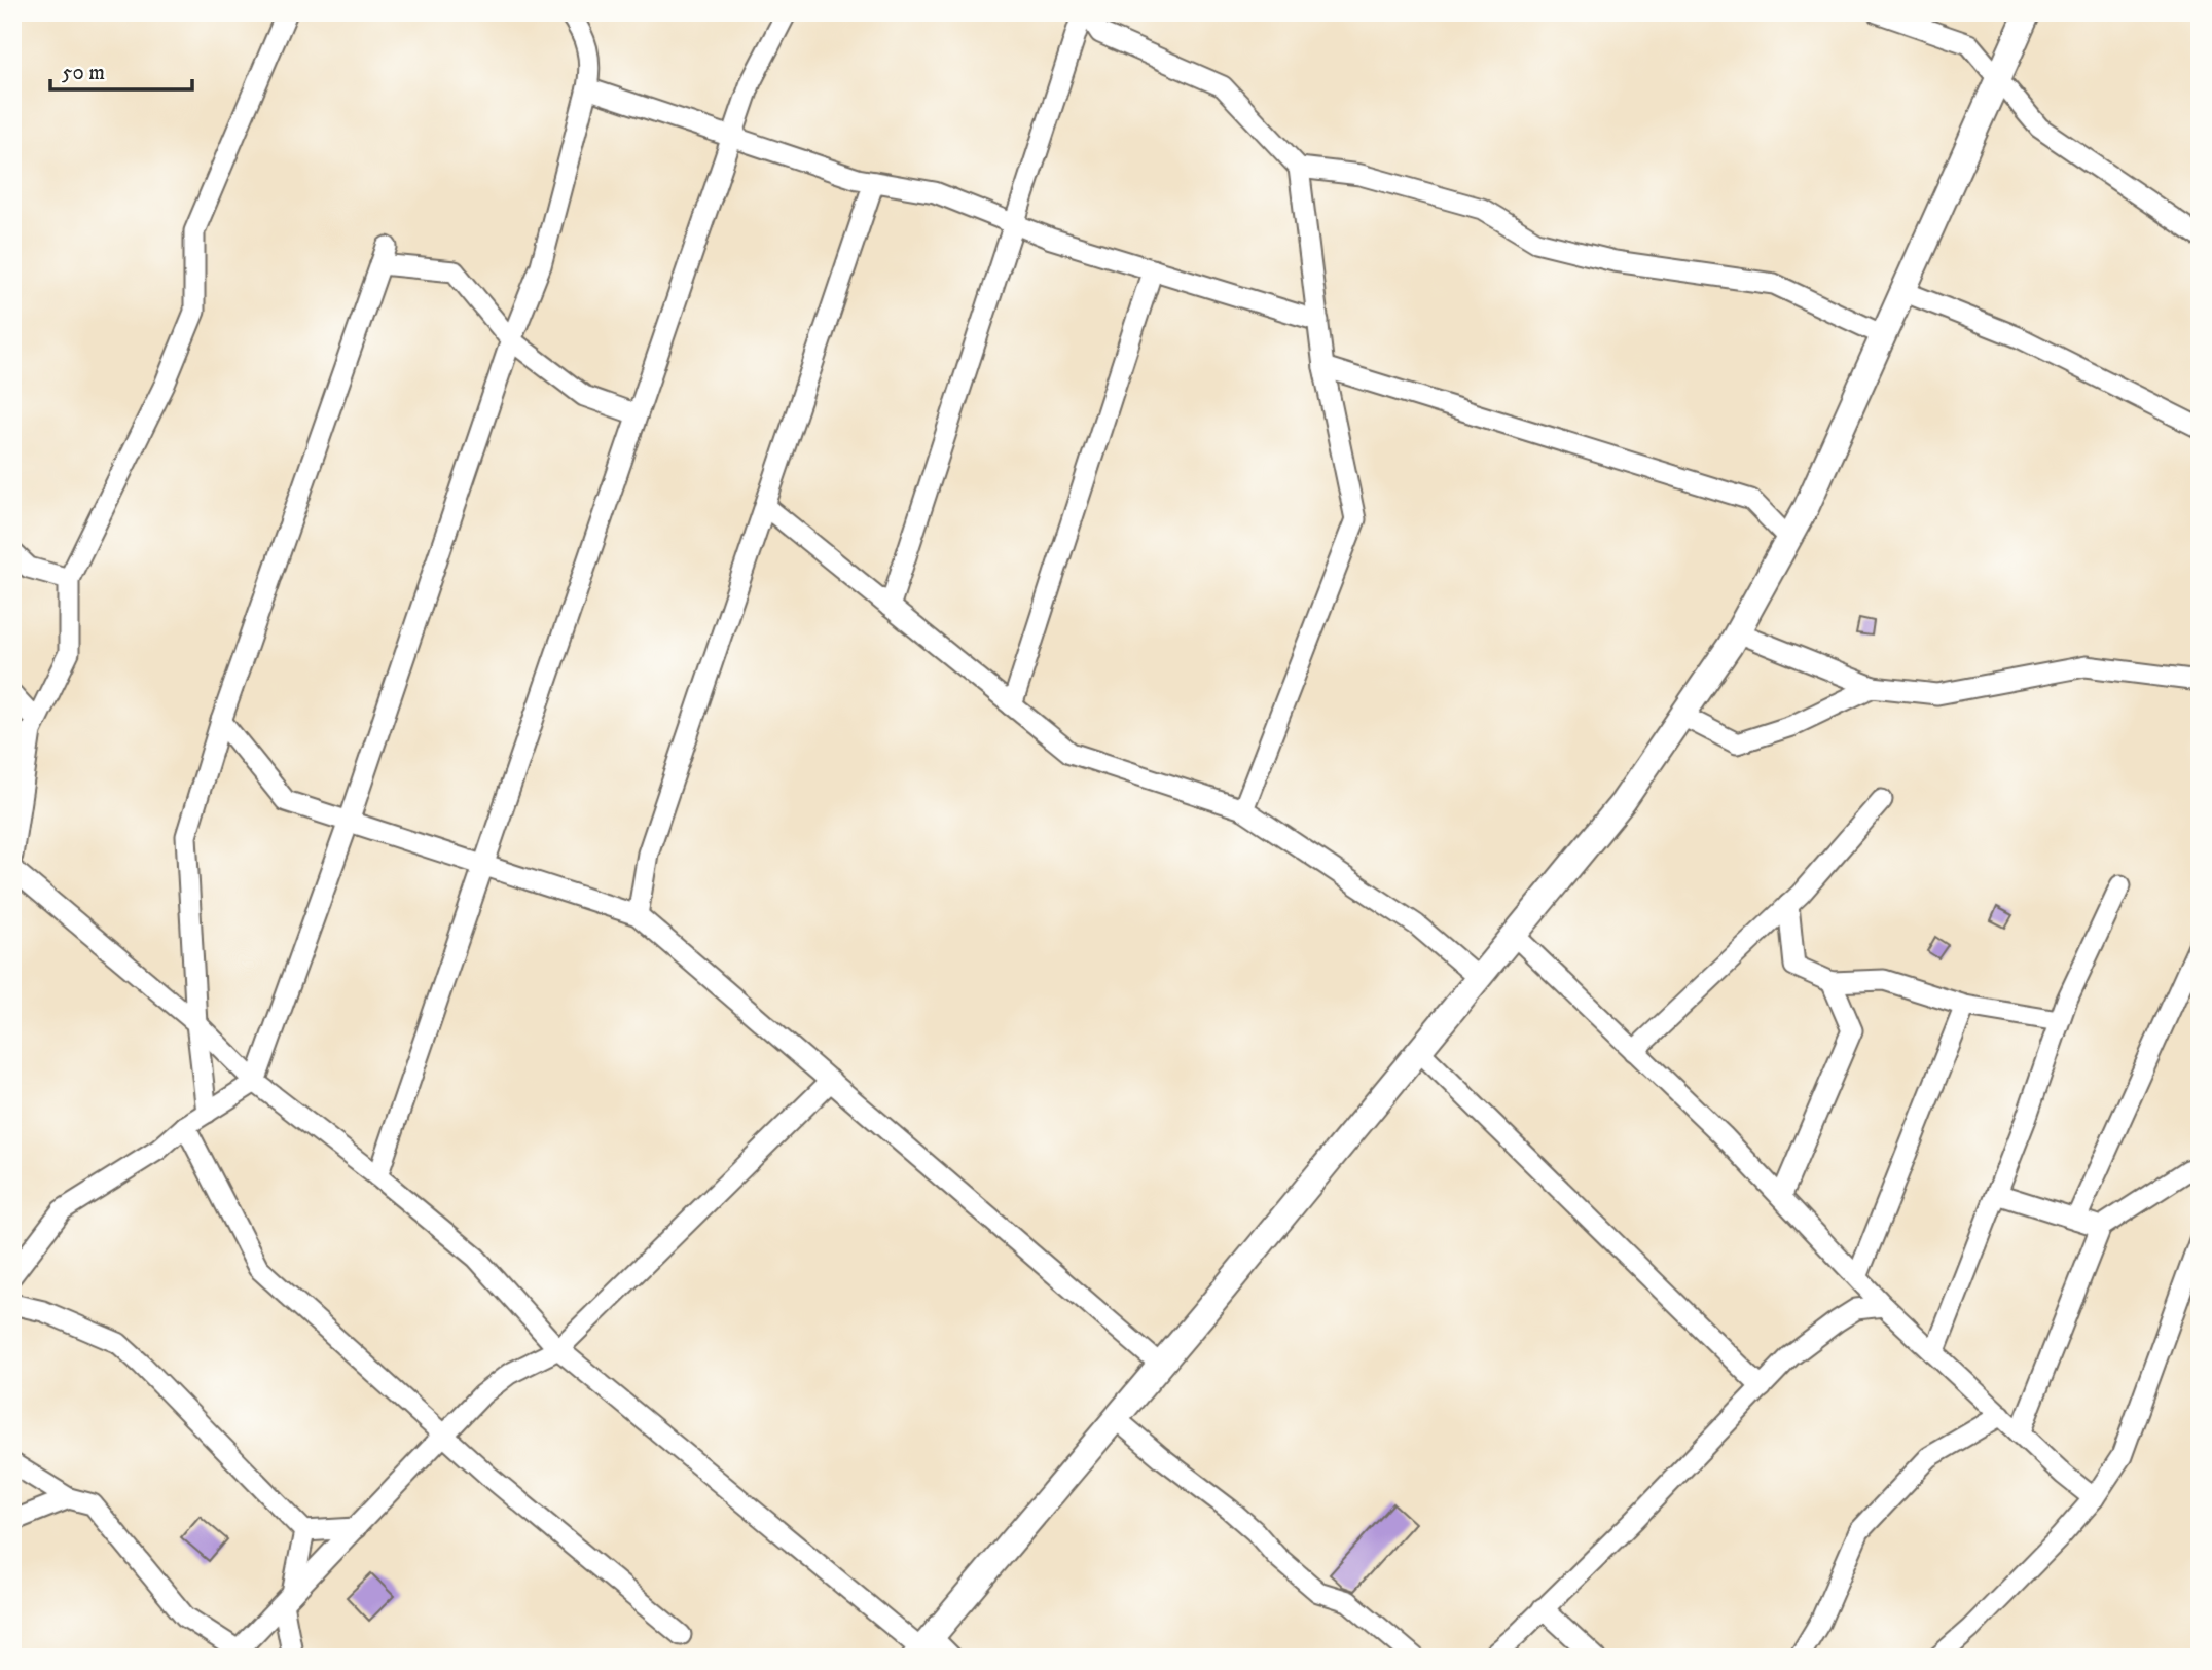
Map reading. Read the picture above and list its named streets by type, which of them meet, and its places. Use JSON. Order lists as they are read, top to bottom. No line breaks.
{"scale_bar":"50 m"}
